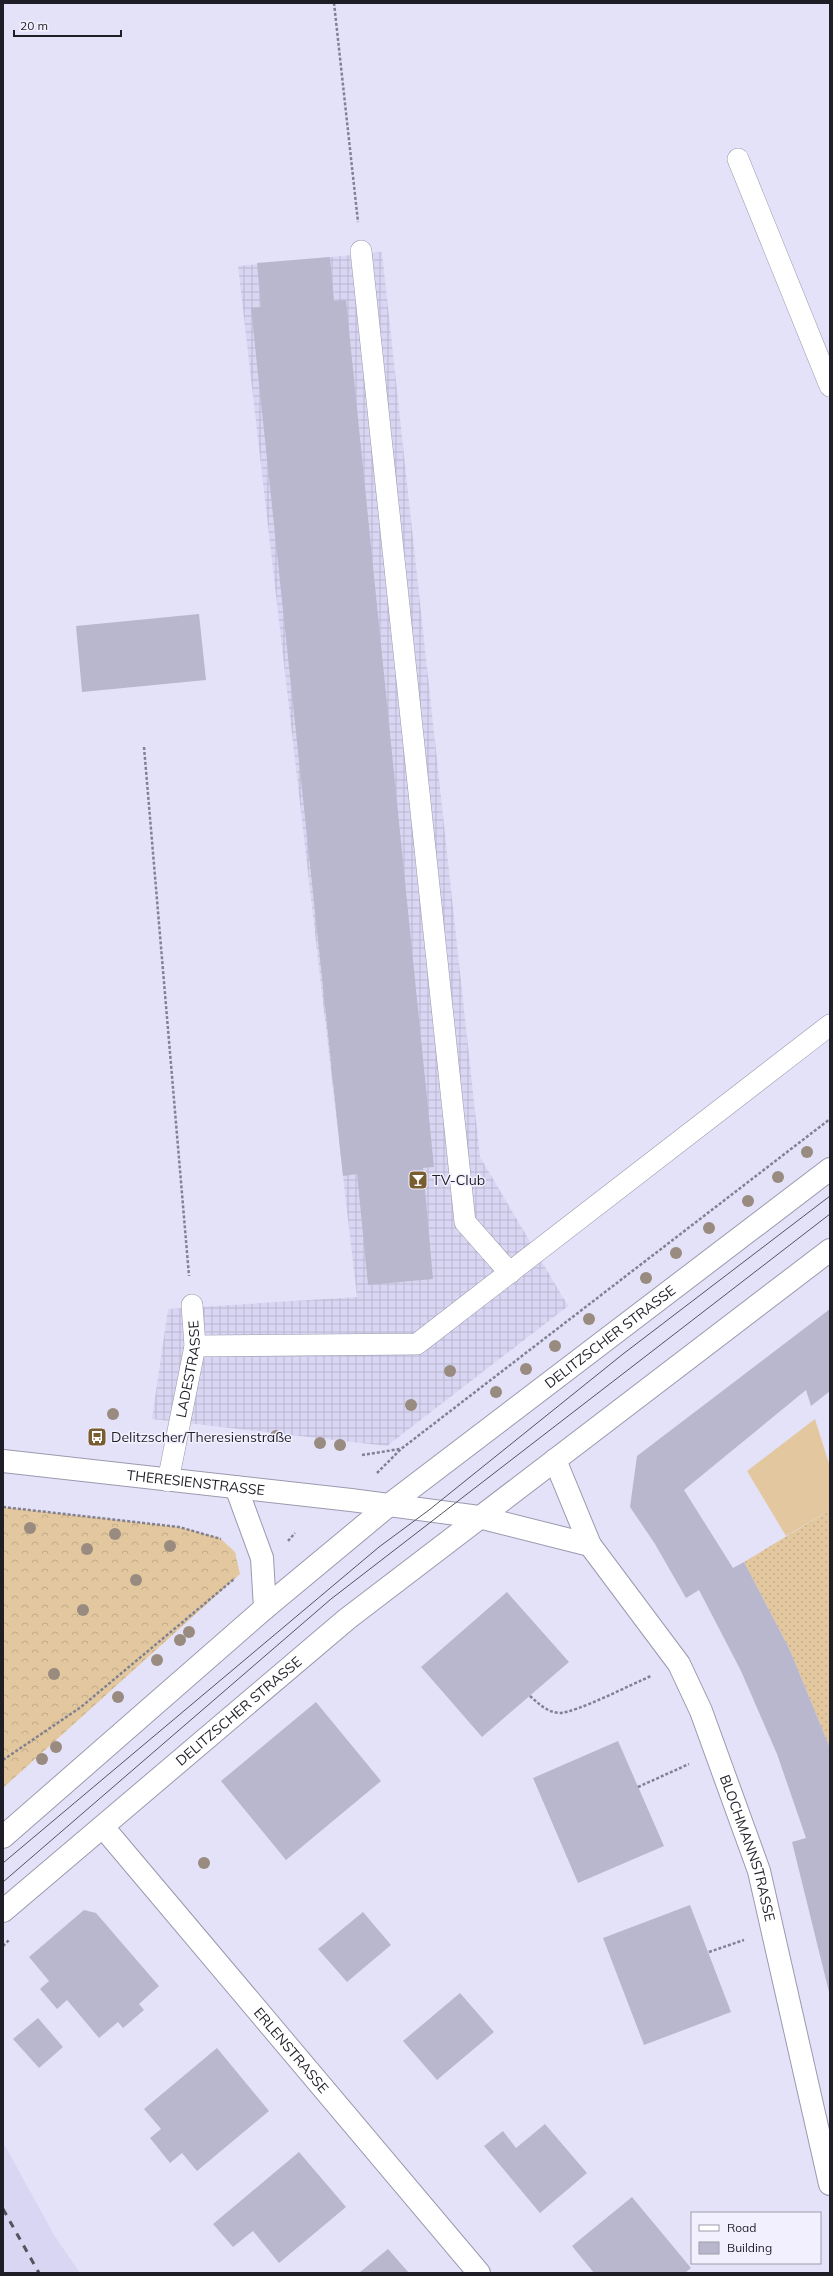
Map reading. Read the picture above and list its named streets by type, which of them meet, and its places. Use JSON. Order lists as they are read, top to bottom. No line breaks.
{"streets":{"main road":["DELITZSCHER STRASSE","THERESIENSTRASSE","BLOCHMANNSTRASSE","ERLENSTRASSE"],"lane":["LADESTRASSE"]},"crossings":[["DELITZSCHER STRASSE","THERESIENSTRASSE"],["DELITZSCHER STRASSE","BLOCHMANNSTRASSE"],["DELITZSCHER STRASSE","ERLENSTRASSE"],["LADESTRASSE","THERESIENSTRASSE"]],"places":{"bar":["TV-Club"],"bus stop":["Delitzscher/Theresienstraße"]},"legend":["Road","Building"],"scale_bar":"20 m"}
